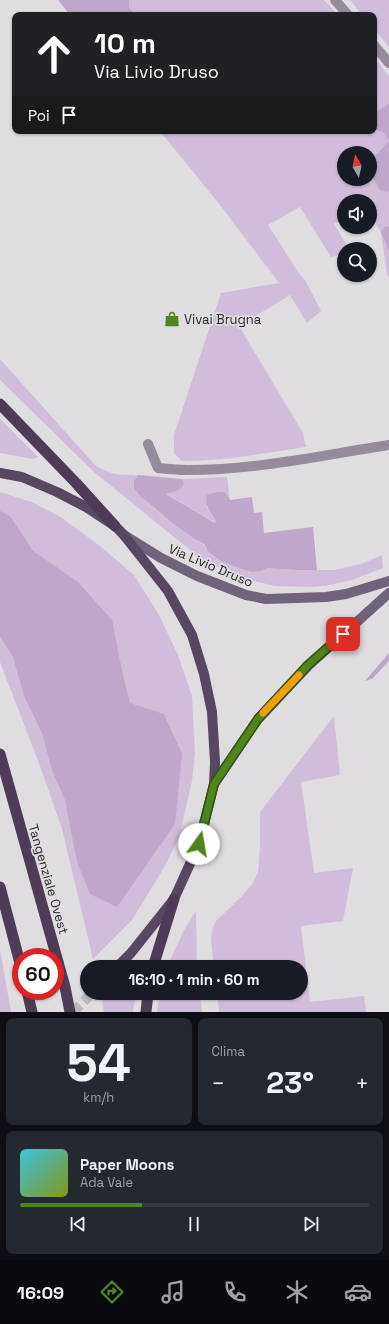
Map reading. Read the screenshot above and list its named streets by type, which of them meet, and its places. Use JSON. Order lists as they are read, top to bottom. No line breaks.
{"streets":{"highway":["Tangenziale Ovest"],"main road":["Via Livio Druso"]},"places":{"shop":["Vivai Brugna"]},"north":"top","page":{"turn":["10 m","Via Livio Druso"],"then":"Poi","limit":"60","trip":"16:10 · 1 min · 60 m","tile":[["54","km/h"],"Clima"],"heat":["−","23°","+"],"song":["Paper Moons","Ada Vale"],"tabs":"16:09"}}
